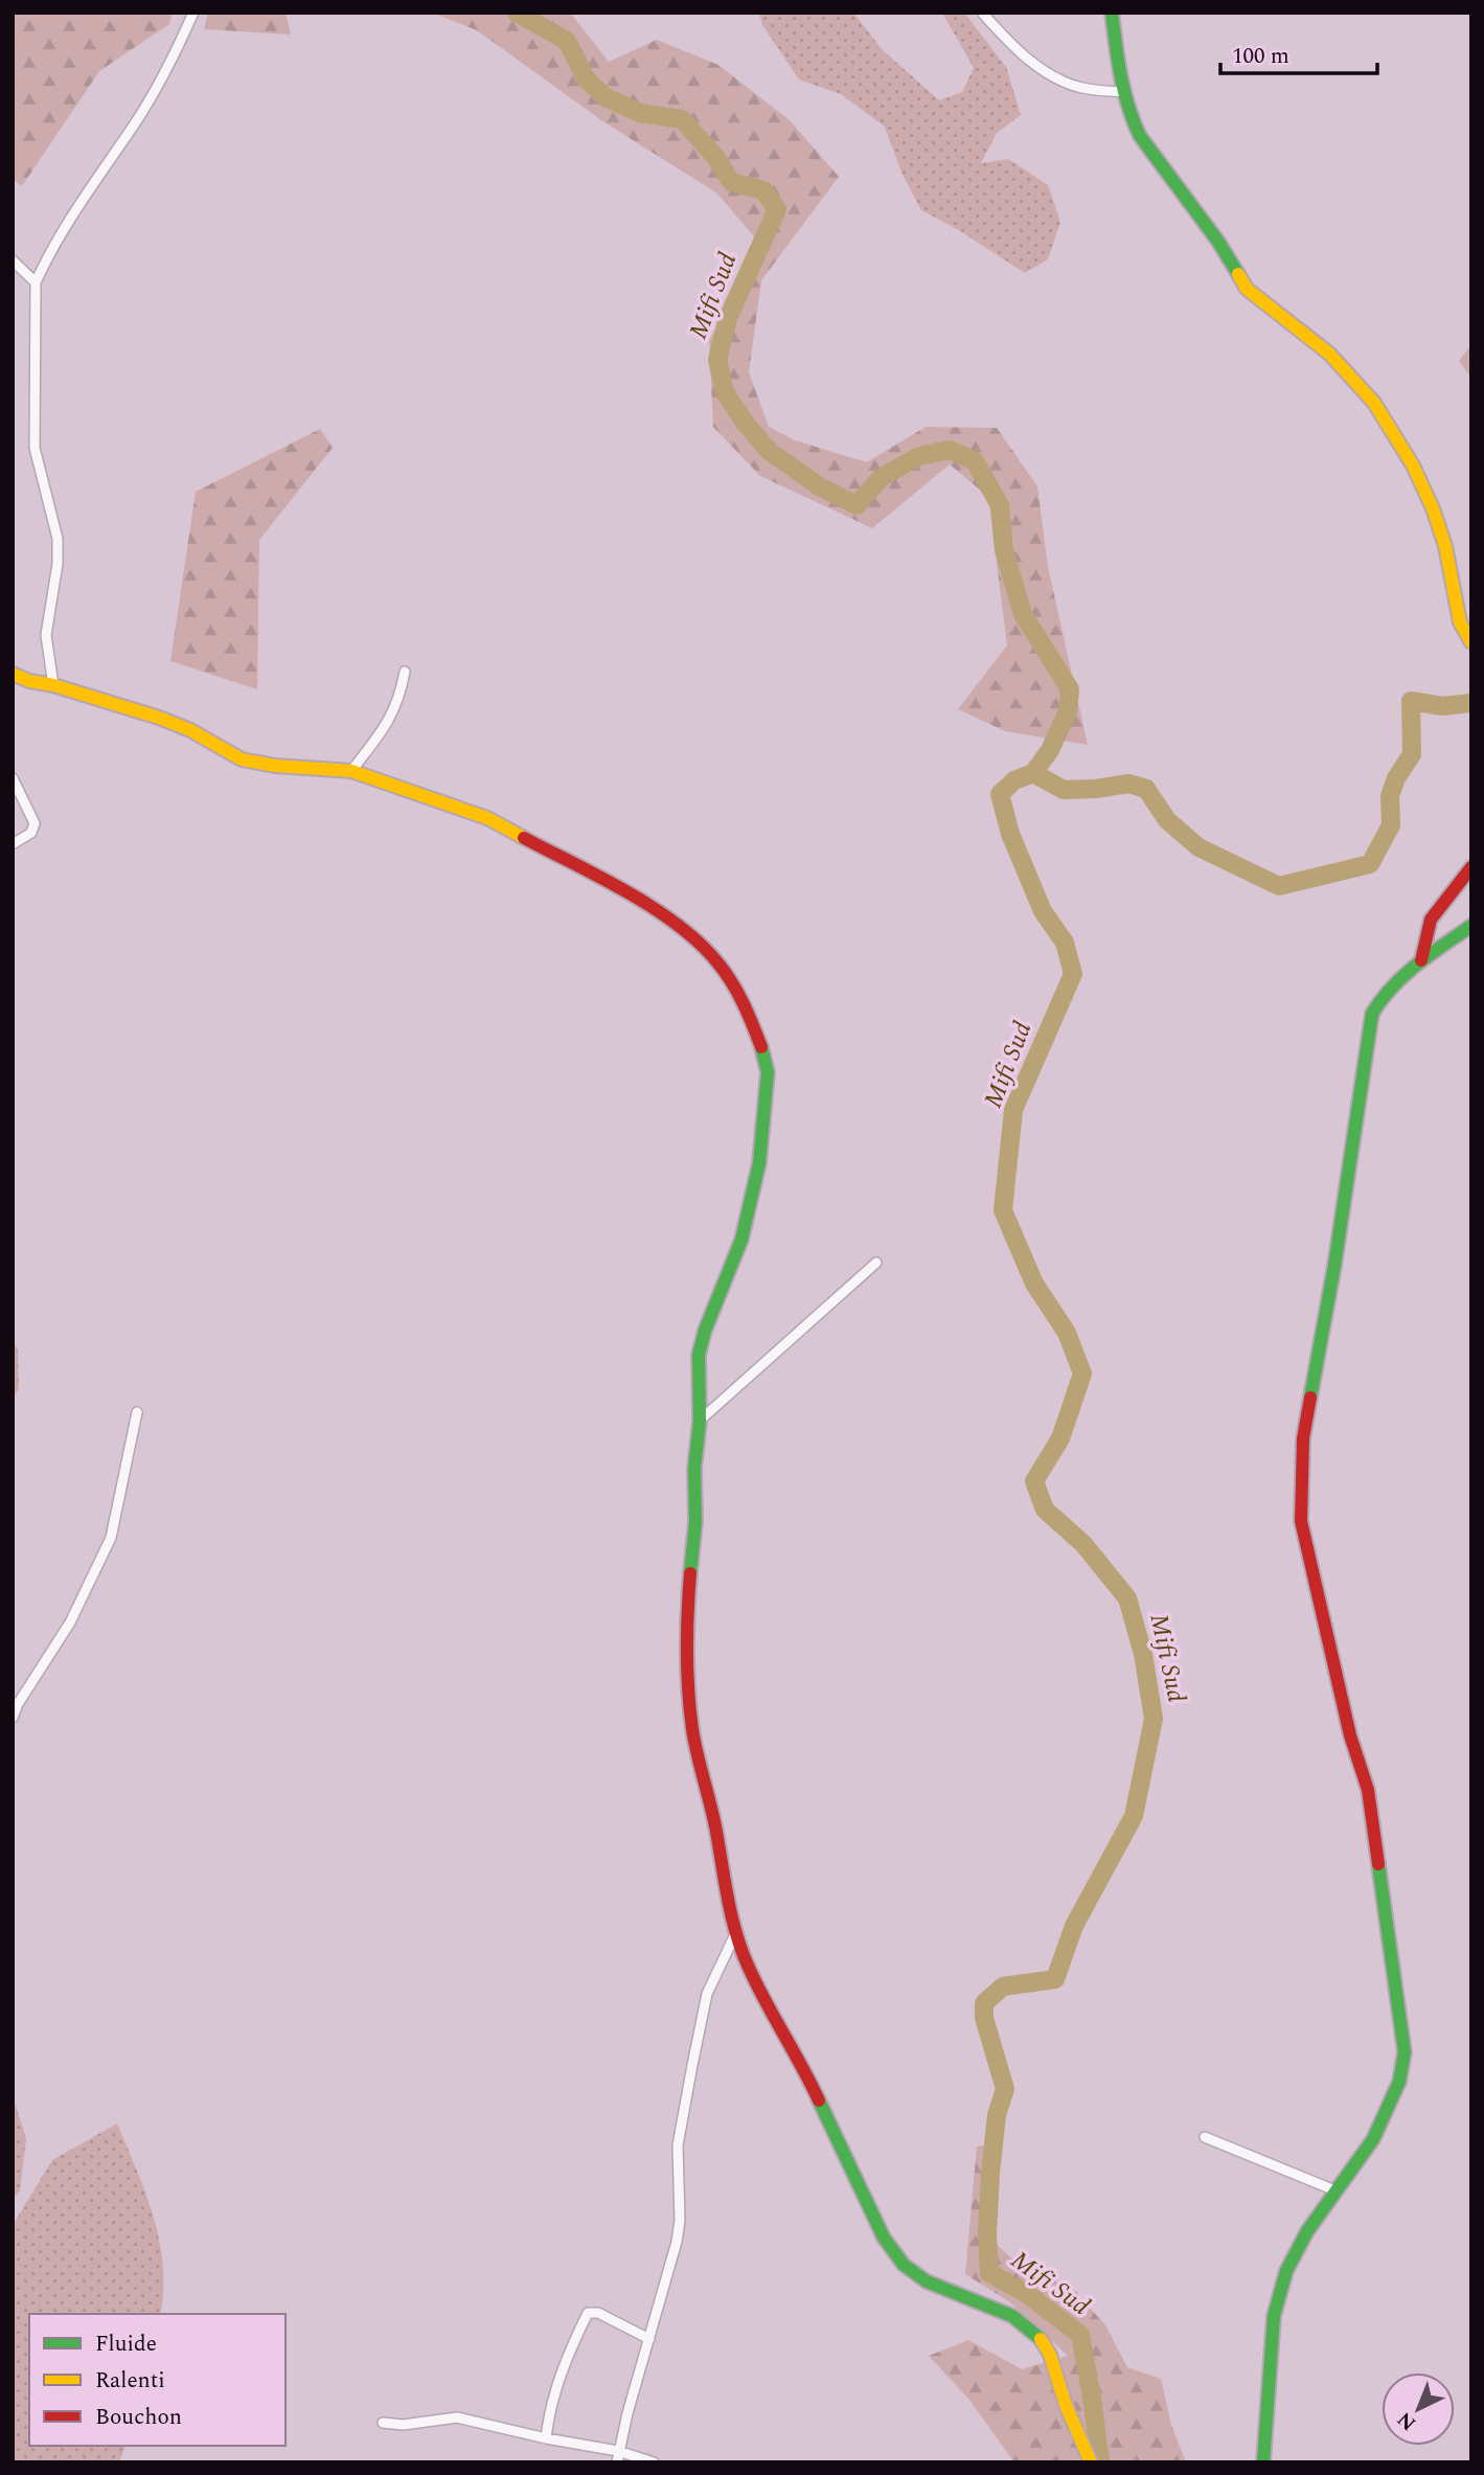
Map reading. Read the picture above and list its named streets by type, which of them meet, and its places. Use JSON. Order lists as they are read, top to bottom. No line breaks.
{"water":["Mifi Sud"],"legend":["Fluide","Ralenti","Bouchon"],"scale_bar":"100 m","north":"bottom left"}
